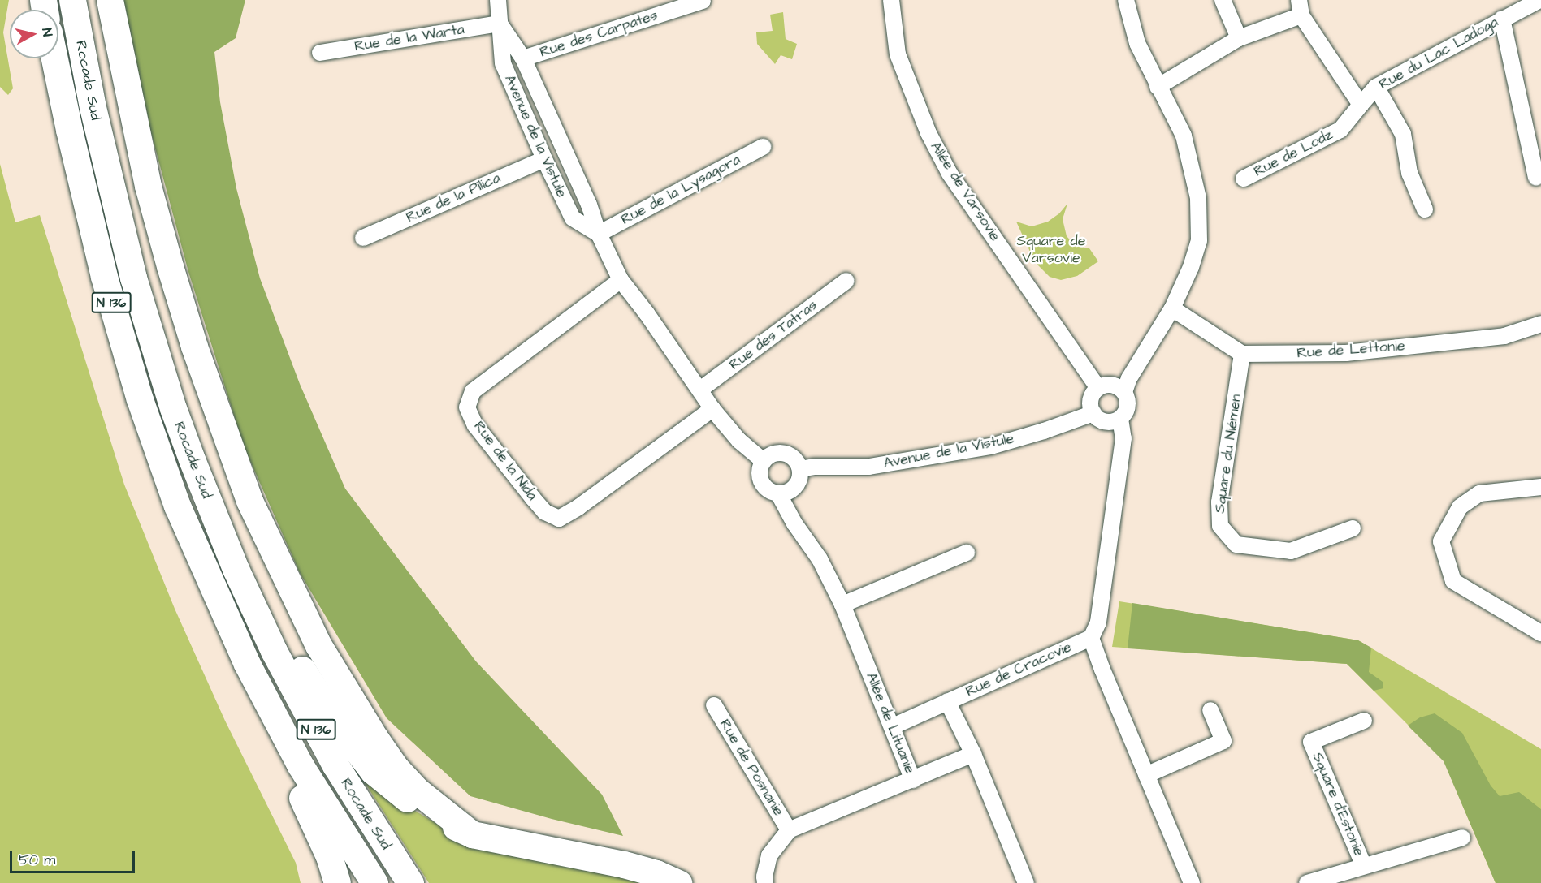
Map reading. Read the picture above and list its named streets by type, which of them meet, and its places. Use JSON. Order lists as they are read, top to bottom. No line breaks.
{"streets":{"highway":["Rocade Sud","N 136"],"street":["Rue des Carpates","Rue de la Warta","Rue du Lac Ladoga","Avenue de la Vistule","Rue de Lodz","Rue de la Lysagora","Allée de Varsovie","Rue de la Pilica","Rue des Tatras","Rue de Lettonie","Square du Niémen","Rue de la Nida","Rue de Cracovie","Allée de Lituanie","Rue de Posnanie","Square d'Estonie"]},"crossings":[["Rue des Carpates","Avenue de la Vistule"],["Rue de la Warta","Avenue de la Vistule"],["Rue du Lac Ladoga","Rue de Lodz"],["Avenue de la Vistule","Rue de la Lysagora"],["Avenue de la Vistule","Allée de Varsovie"],["Avenue de la Vistule","Rue de la Pilica"],["Avenue de la Vistule","Rue des Tatras"],["Avenue de la Vistule","Rue de la Nida"],["Avenue de la Vistule","Allée de Lituanie"],["Rue de Lettonie","Square du Niémen"],["Rue de Cracovie","Allée de Lituanie"],["Allée de Lituanie","Rue de Posnanie"]],"parks":["Square de Varsovie"],"scale_bar":"50 m","north":"right"}
